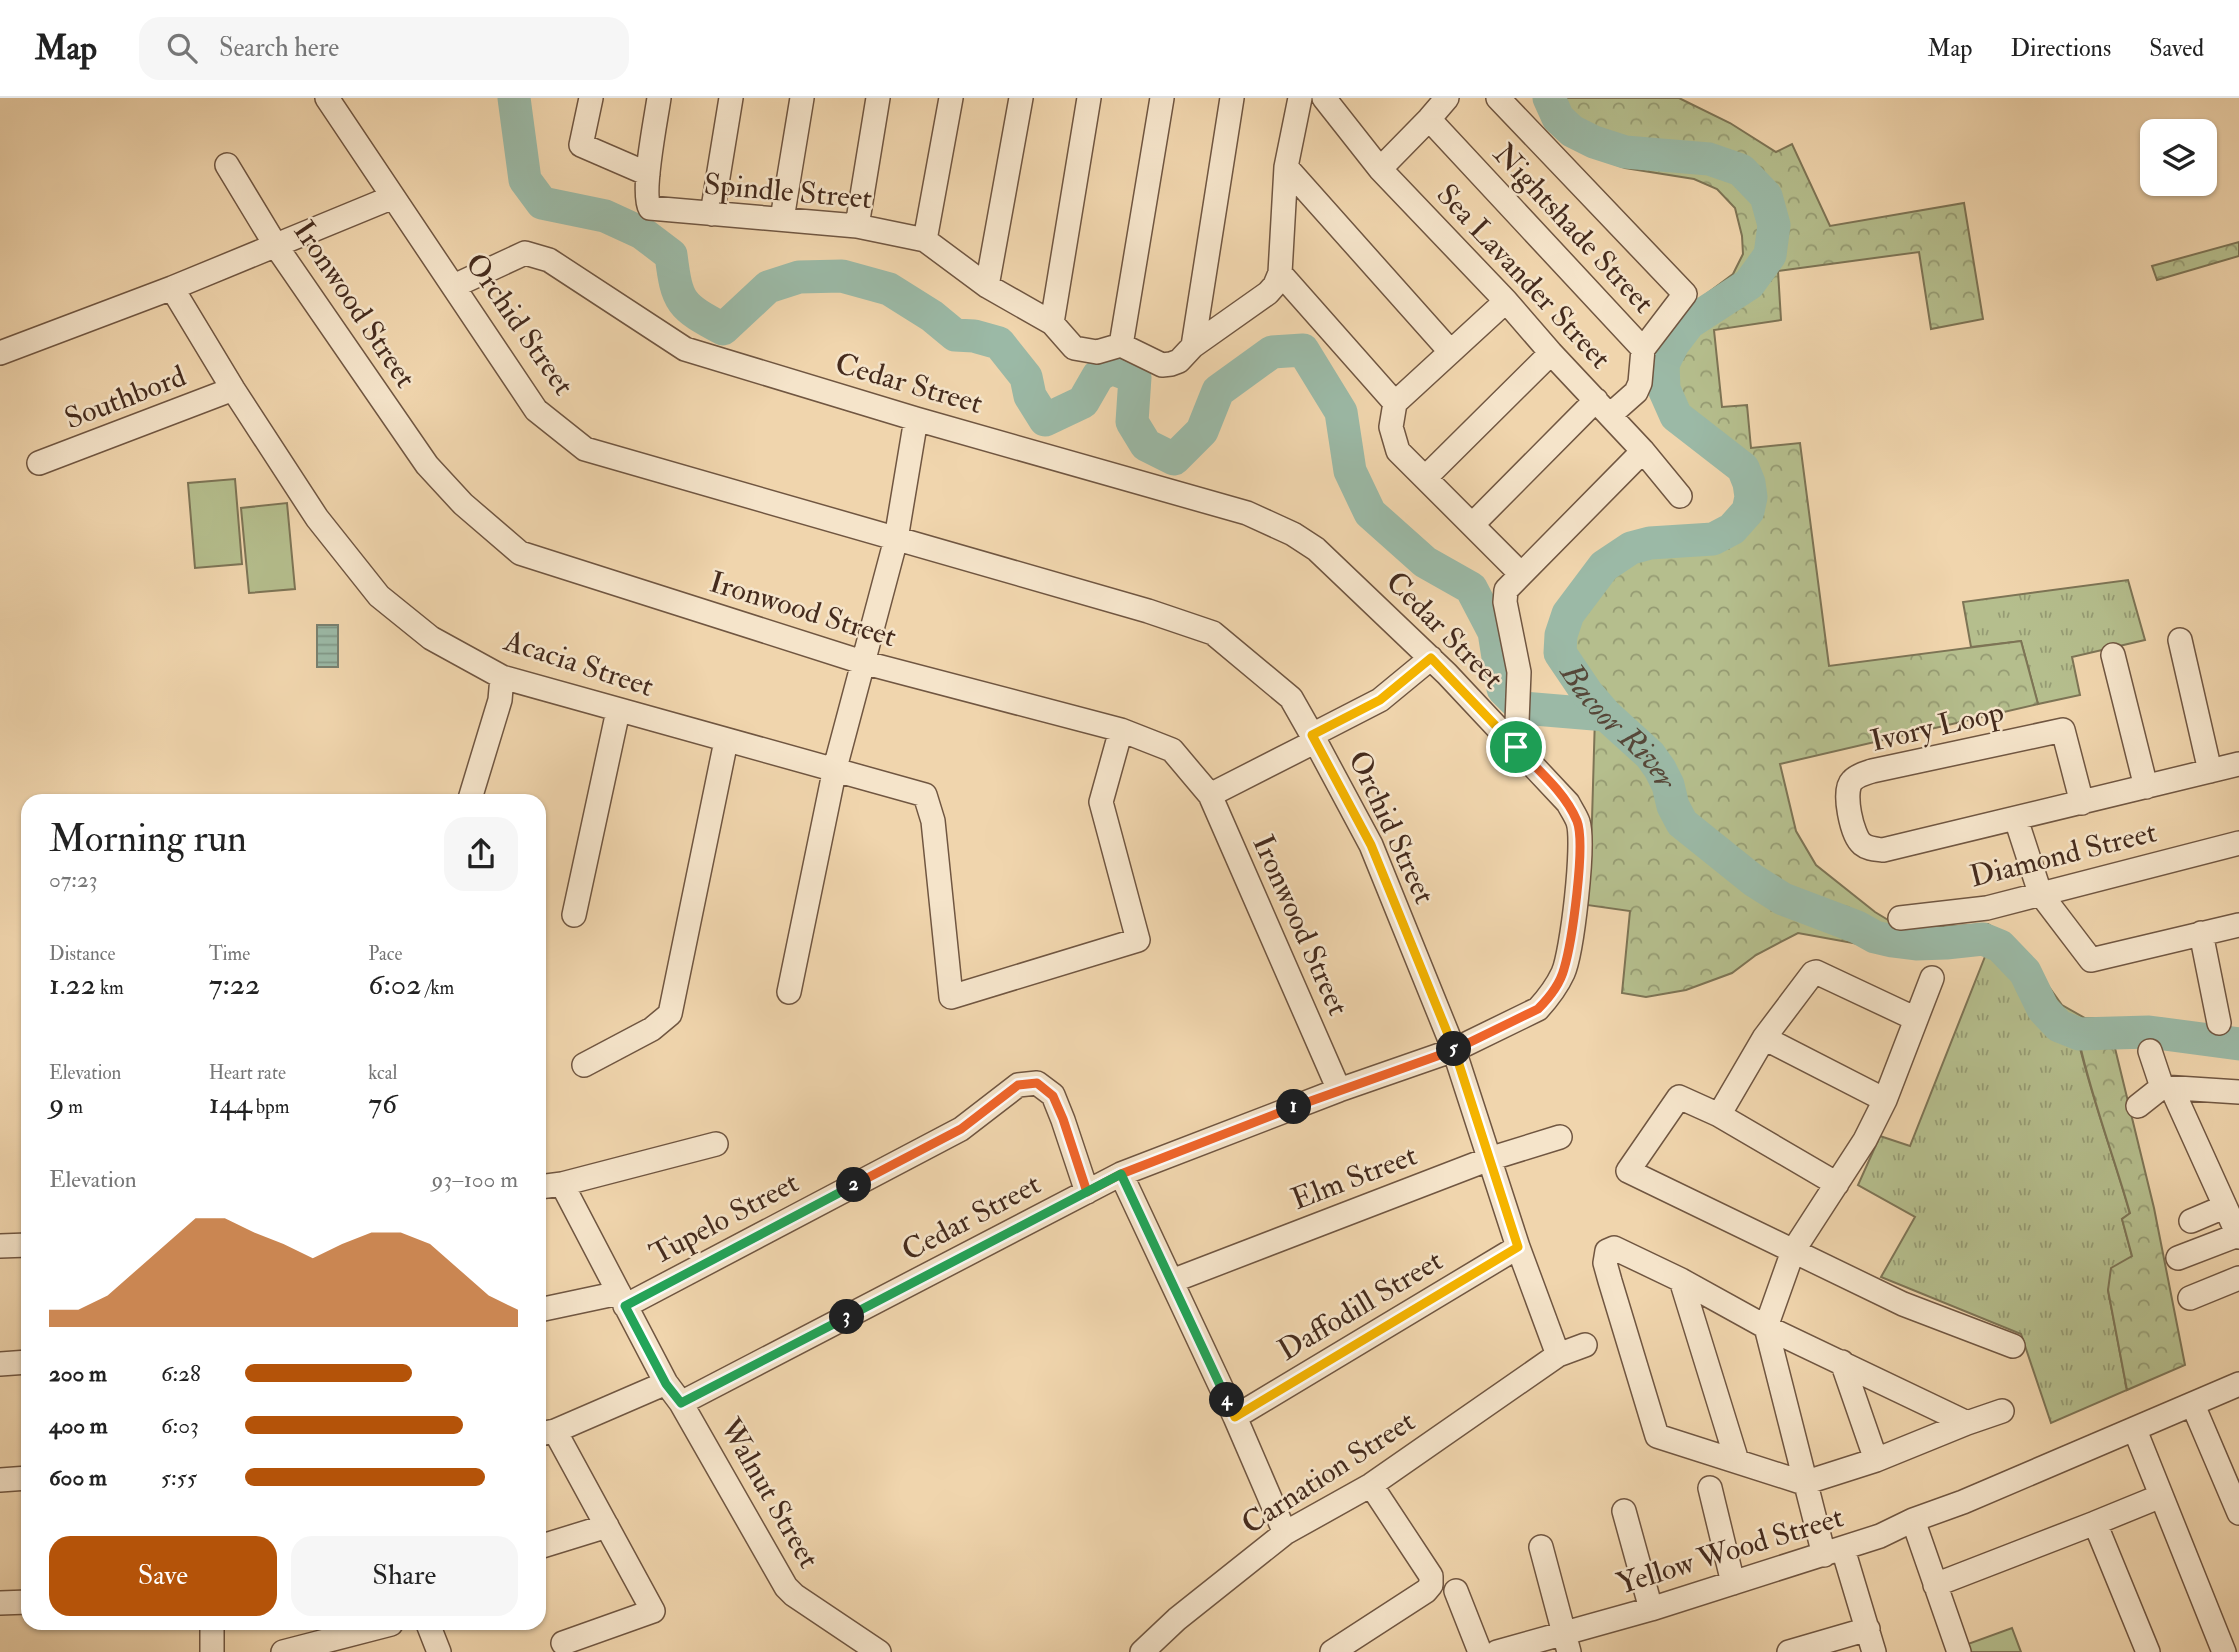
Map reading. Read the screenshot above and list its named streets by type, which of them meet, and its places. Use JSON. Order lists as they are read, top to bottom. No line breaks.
{"streets":{"street":["Spindle Street","Nightshade Street","Sea Lavander Street","Ironwood Street","Orchid Street","Cedar Street","Southbord","Acacia Street","Ivory Loop","Diamond Street","Elm Street","Tupelo Street","Daffodill Street","Carnation Street","Walnut Street","Yellow Wood Street"]},"crossings":[["Ironwood Street","Cedar Street"],["Ironwood Street","Acacia Street"],["Orchid Street","Cedar Street"],["Orchid Street","Elm Street"],["Orchid Street","Daffodill Street"],["Orchid Street","Carnation Street"],["Cedar Street","Tupelo Street"],["Cedar Street","Walnut Street"],["Southbord","Acacia Street"],["Tupelo Street","Walnut Street"]],"water":["Bacoor River"],"page":{"header":"Map","search":"Search here","nav":["Map","Directions","Saved"],"heading":["Morning run","07:23"],"stats":[["Distance","1.22 km"],["Time","7:22"],["Pace","6:02 /km"],["Elevation","9 m"],["Heart rate","144 bpm"],["kcal","76"]],"pins":["5","1","2","3","4"],"chart":["Elevation","93–100 m"],"list":[{"name":"200 m","note":"6:28"},{"name":"400 m","note":"6:03"},{"name":"600 m","note":"5:55"}],"buttons":["Save","Share"]}}
